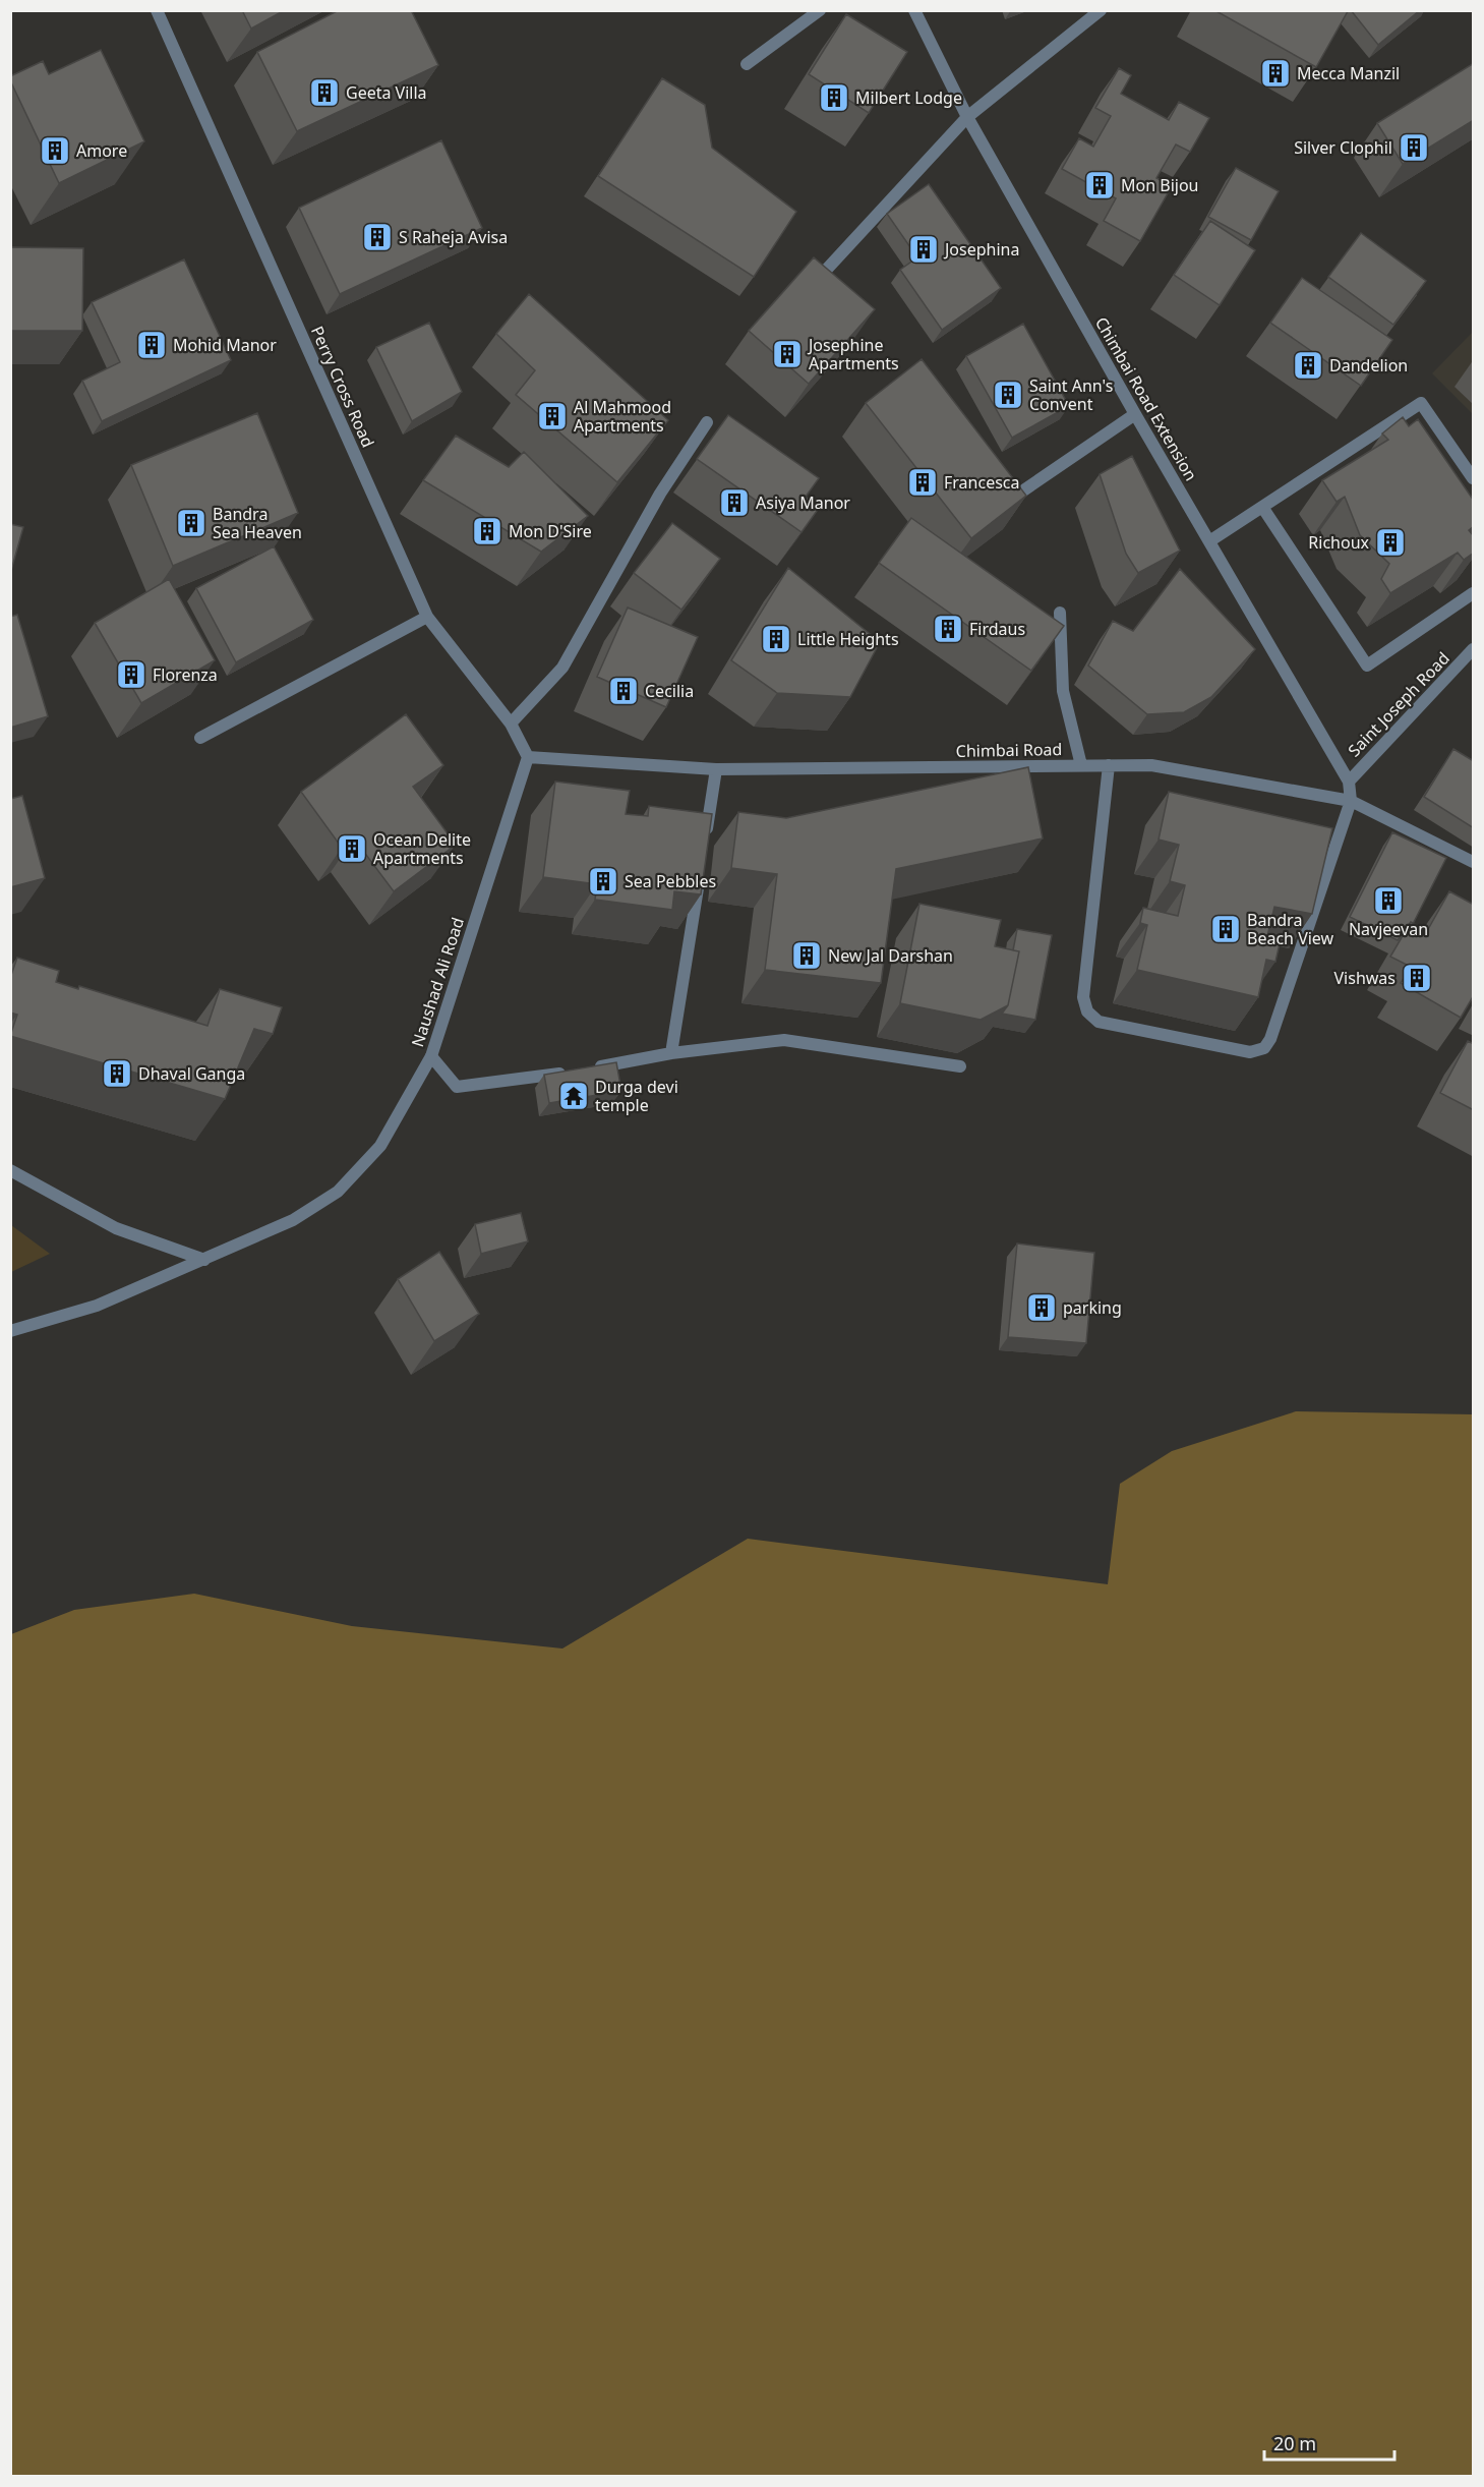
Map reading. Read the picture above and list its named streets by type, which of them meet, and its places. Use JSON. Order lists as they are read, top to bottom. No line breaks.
{"streets":{"street":["Perry Cross Road","Chimbai Road Extension","Saint Joseph Road","Chimbai Road","Naushad Ali Road"]},"crossings":[["Perry Cross Road","Chimbai Road"],["Perry Cross Road","Naushad Ali Road"],["Chimbai Road Extension","Saint Joseph Road"],["Chimbai Road Extension","Chimbai Road"],["Chimbai Road","Naushad Ali Road"]],"places":{"building":["Mecca Manzil","Geeta Villa","Milbert Lodge","Silver Clophil","Amore","Mon Bijou","S Raheja Avisa","Josephina","Mohid Manor","Josephine Apartments","Dandelion","Saint Ann's Convent","Al Mahmood Apartments","Francesca","Asiya Manor","Bandra Sea Heaven","Mon D'Sire","Richoux","Firdaus","Little Heights","Florenza","Cecilia","Ocean Delite Apartments","Sea Pebbles","Navjeevan","Bandra Beach View","New Jal Darshan","Vishwas","Dhaval Ganga","parking"],"temple":["Durga devi temple"]},"scale_bar":"20 m"}
